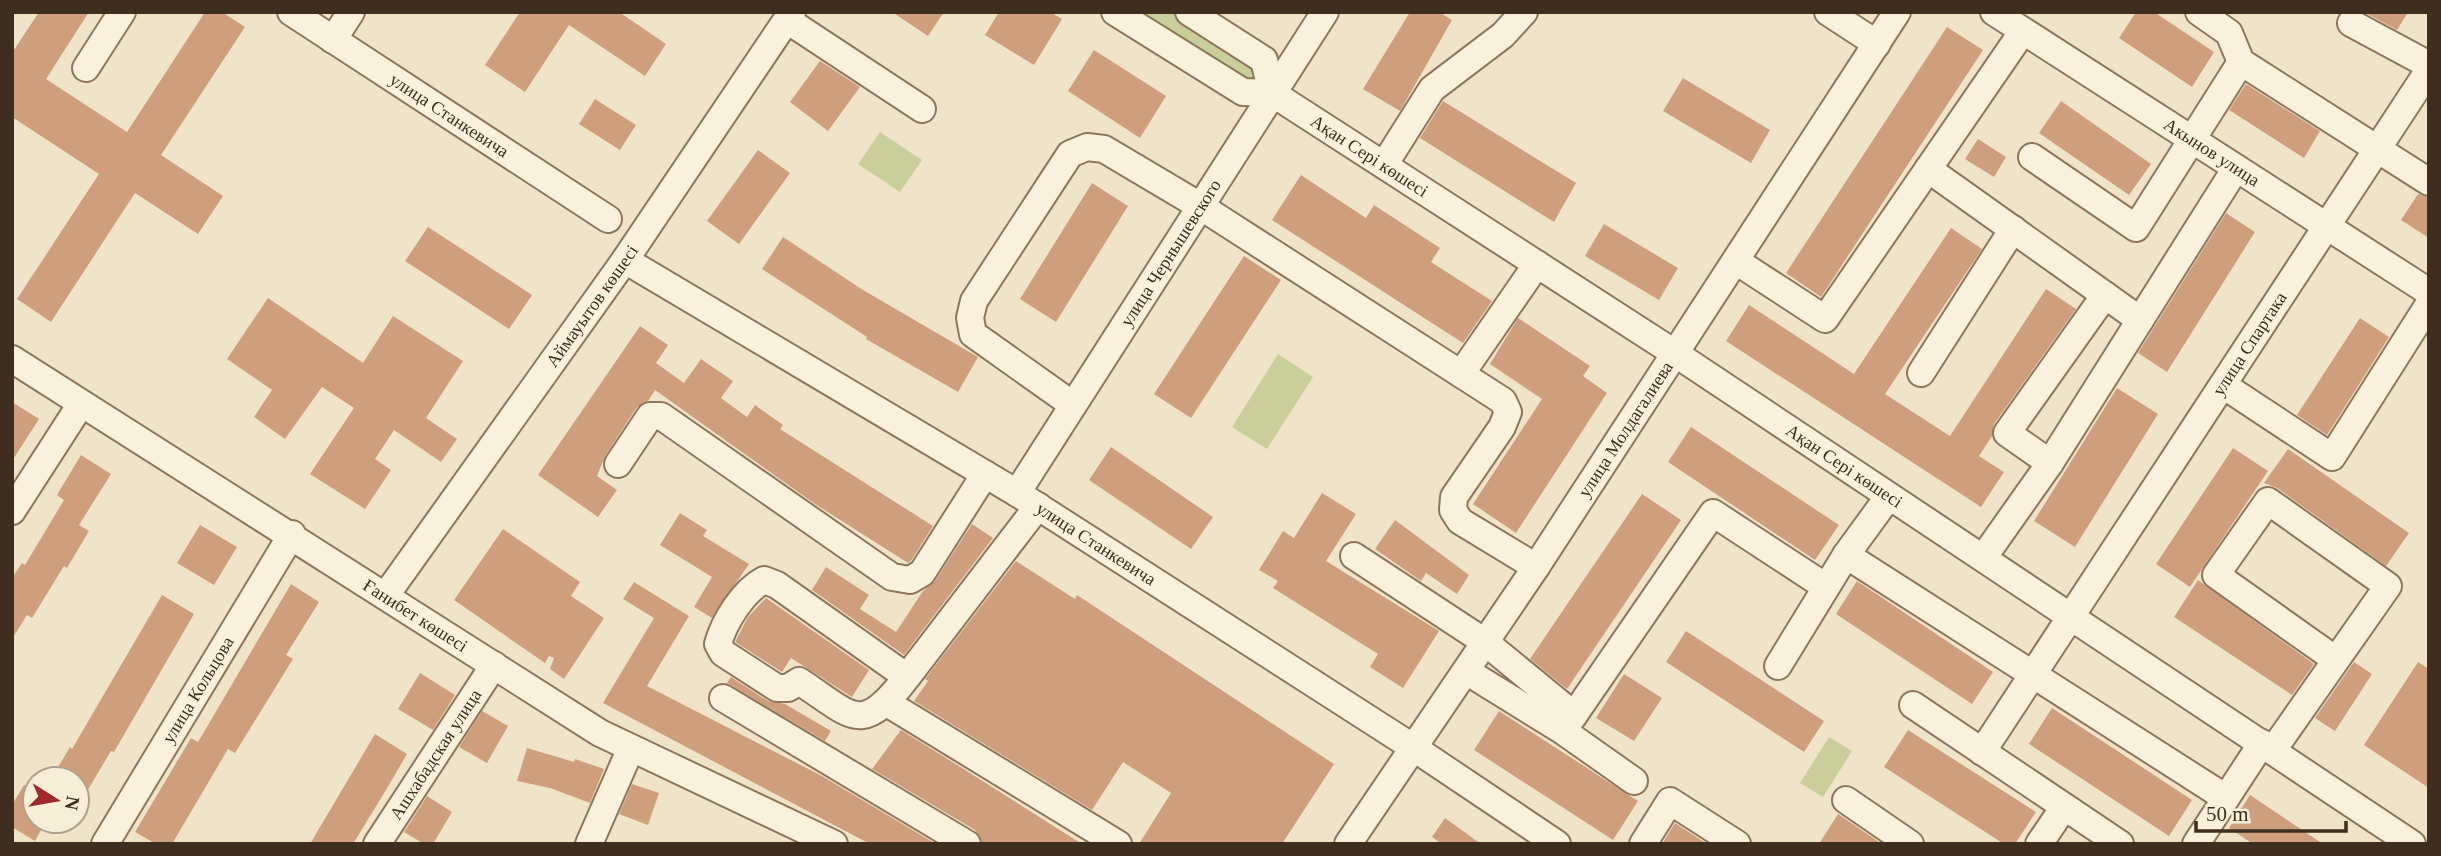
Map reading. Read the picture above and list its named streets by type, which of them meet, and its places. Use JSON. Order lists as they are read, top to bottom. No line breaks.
{"streets":{"street":["улица Станкевича","Акынов улица","Ақан Сері көшесі","улица Чернышевского","Аймауытов көшесі","улица Спартака","улица Молдагалиева","Ғанибет көшесі","улица Кольцова","Ашхабадская улица"]},"crossings":[["улица Станкевича","улица Чернышевского"],["улица Станкевича","Аймауытов көшесі"],["улица Станкевича","улица Молдагалиева"],["Акынов улица","улица Спартака"],["Ақан Сері көшесі","улица Чернышевского"],["Ақан Сері көшесі","улица Спартака"],["Ақан Сері көшесі","улица Молдагалиева"],["Аймауытов көшесі","Ғанибет көшесі"],["Ғанибет көшесі","улица Кольцова"],["Ғанибет көшесі","Ашхабадская улица"]],"scale_bar":"50 m","north":"right"}
